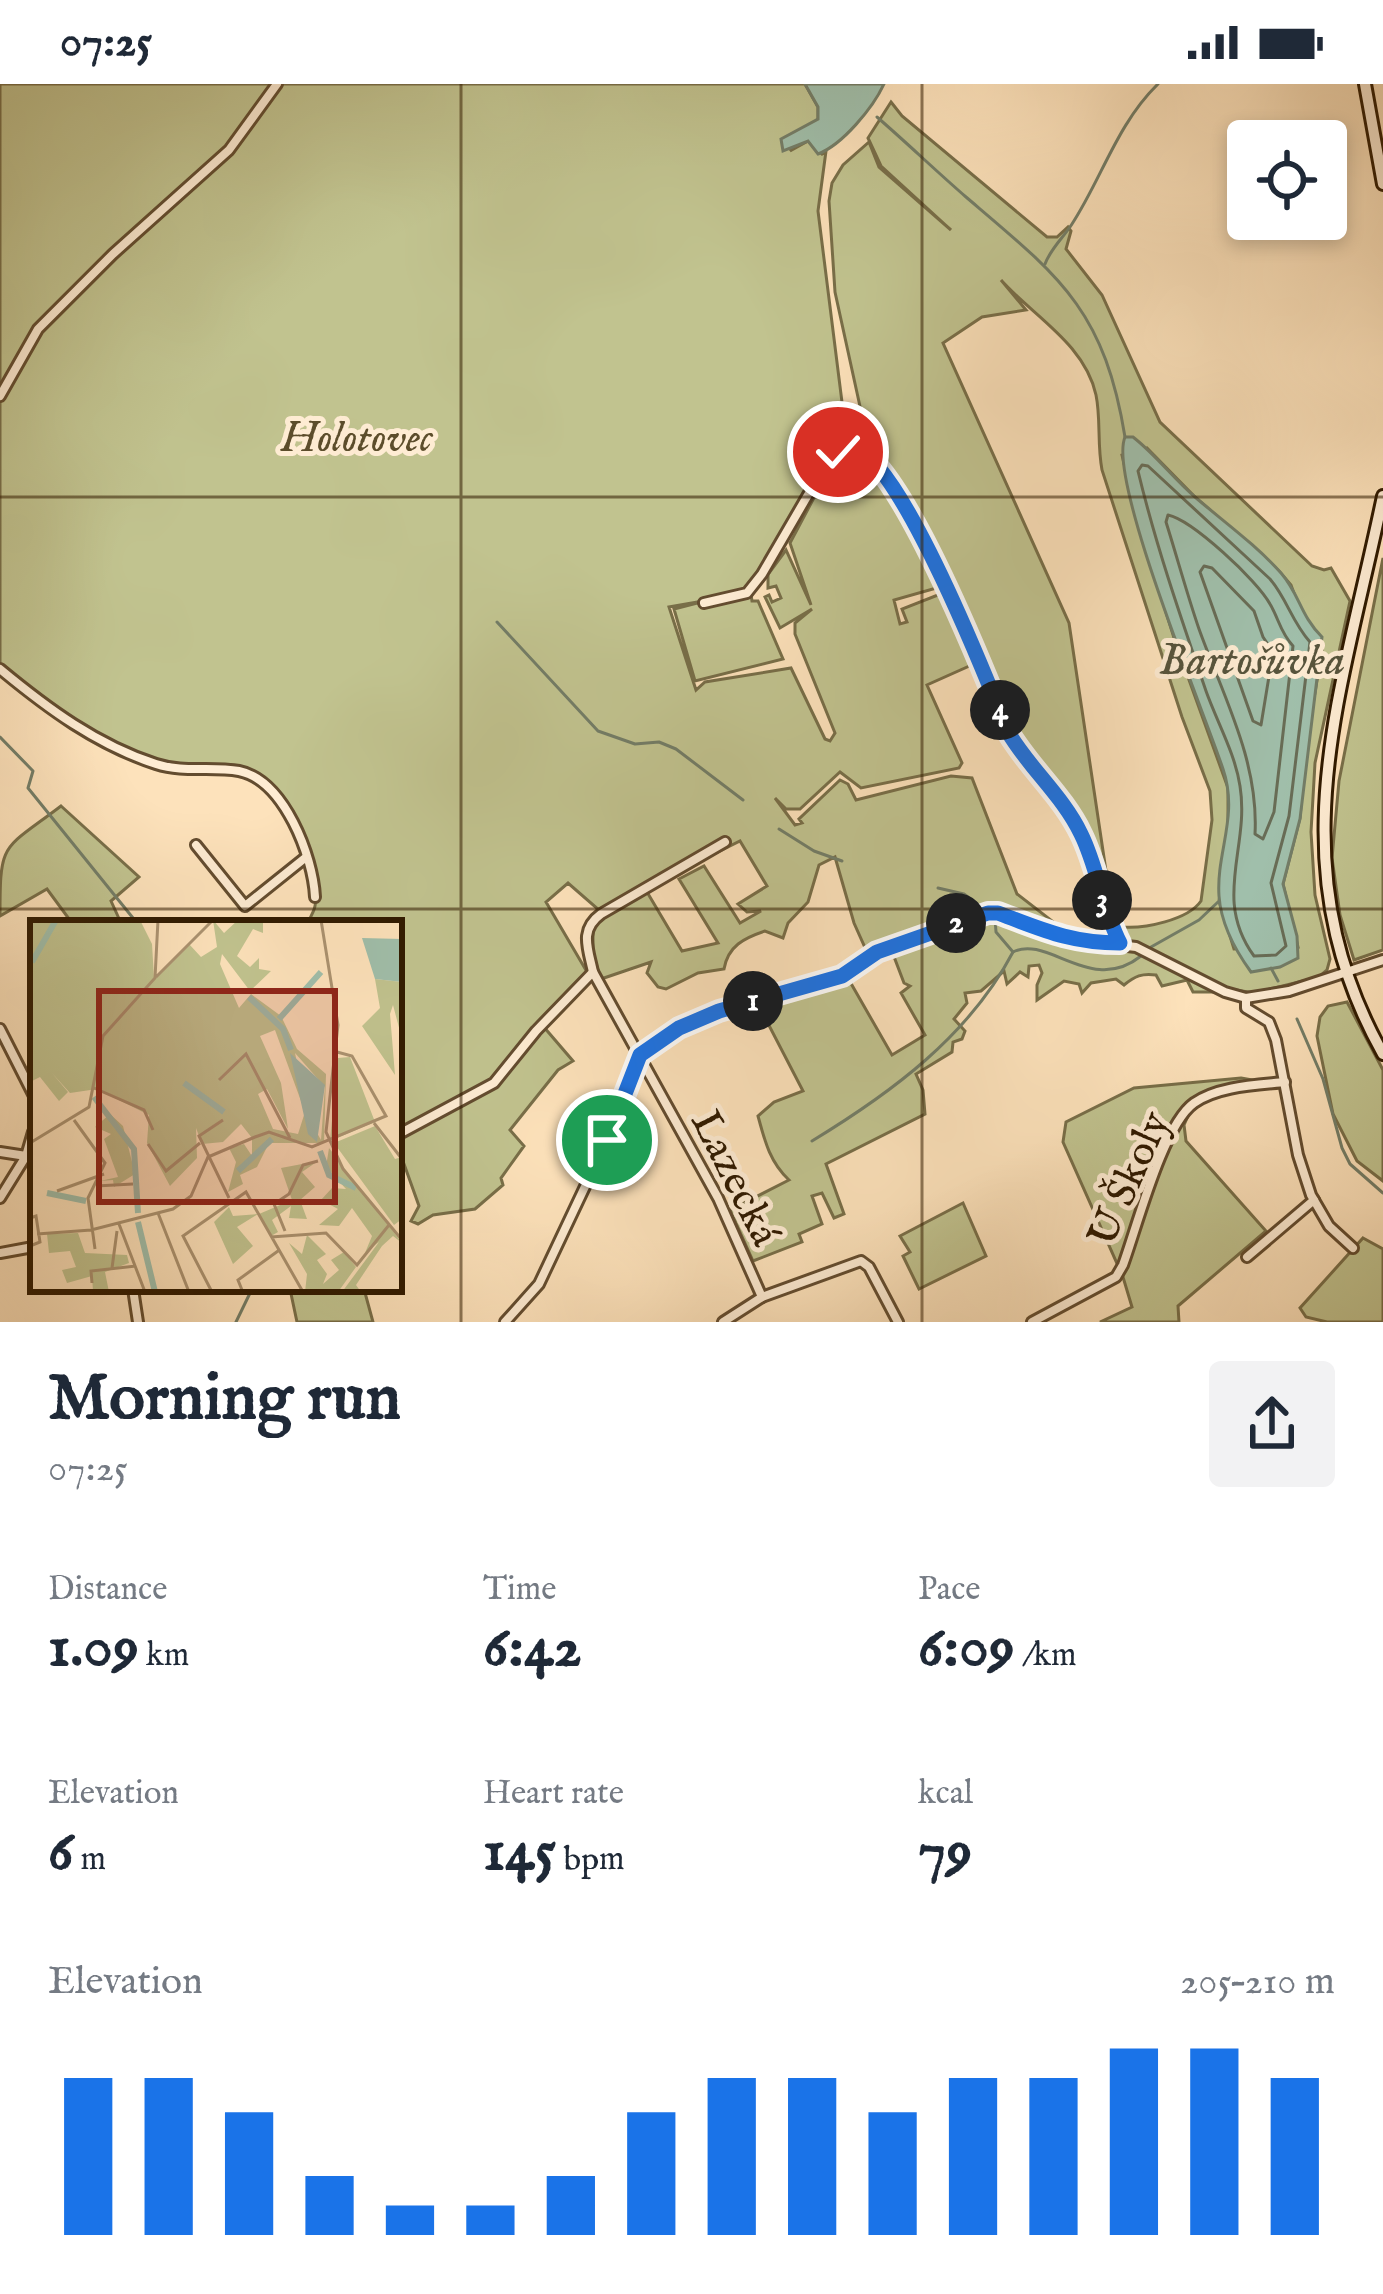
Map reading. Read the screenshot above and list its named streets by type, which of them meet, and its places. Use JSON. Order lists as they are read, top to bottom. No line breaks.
{"streets":{"street":["Lazecká","U Školy"]},"water":["Bartošůvka"],"parks":["Holotovec"],"page":{"status":"07:25","pins":["4","3","2","1"],"heading":["Morning run","07:25"],"stats":[["Distance","1.09 km"],["Time","6:42"],["Pace","6:09 /km"],["Elevation","6 m"],["Heart rate","145 bpm"],["kcal","79"]],"chart":["Elevation","205–210 m"]}}
